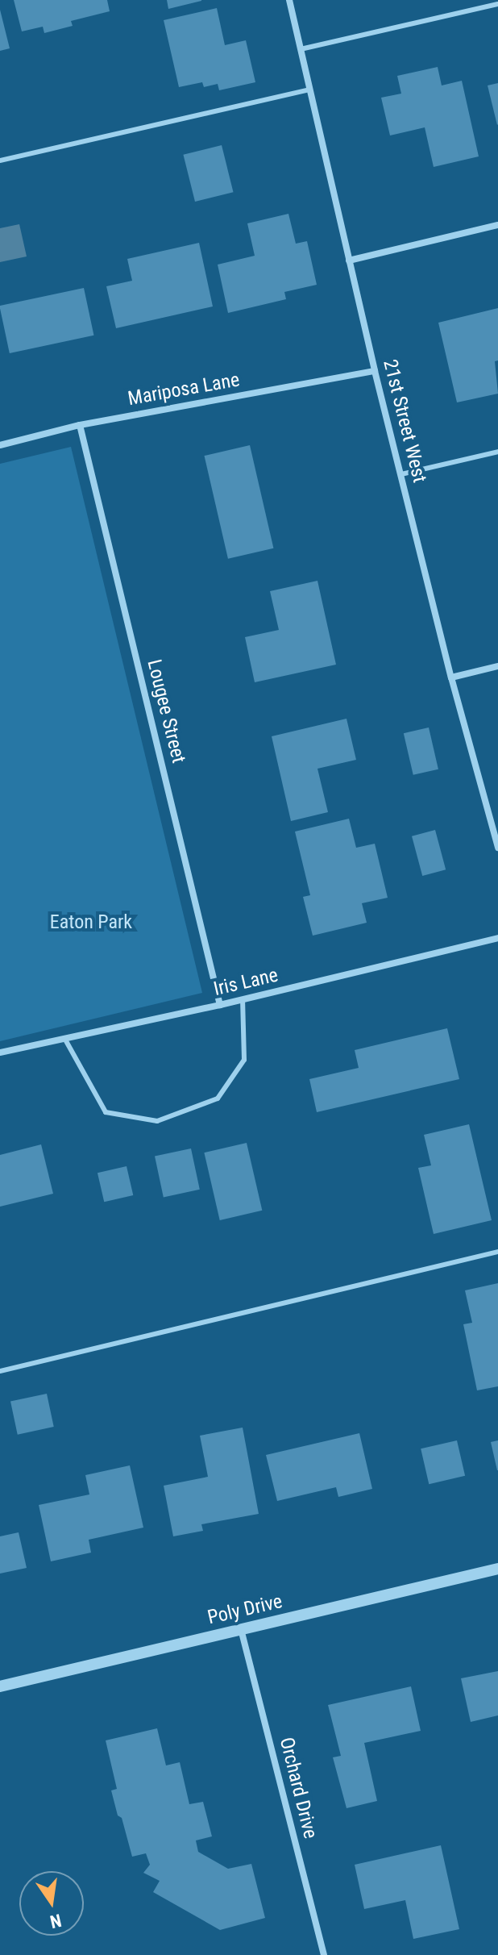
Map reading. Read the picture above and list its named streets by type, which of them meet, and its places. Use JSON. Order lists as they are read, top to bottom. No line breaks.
{"streets":{"street":["Mariposa Lane","21st Street West","Lougee Street","Iris Lane","Poly Drive","Orchard Drive"]},"crossings":[["Mariposa Lane","21st Street West"],["Mariposa Lane","Lougee Street"],["Lougee Street","Iris Lane"],["Poly Drive","Orchard Drive"]],"parks":["Eaton Park"],"north":"bottom"}
